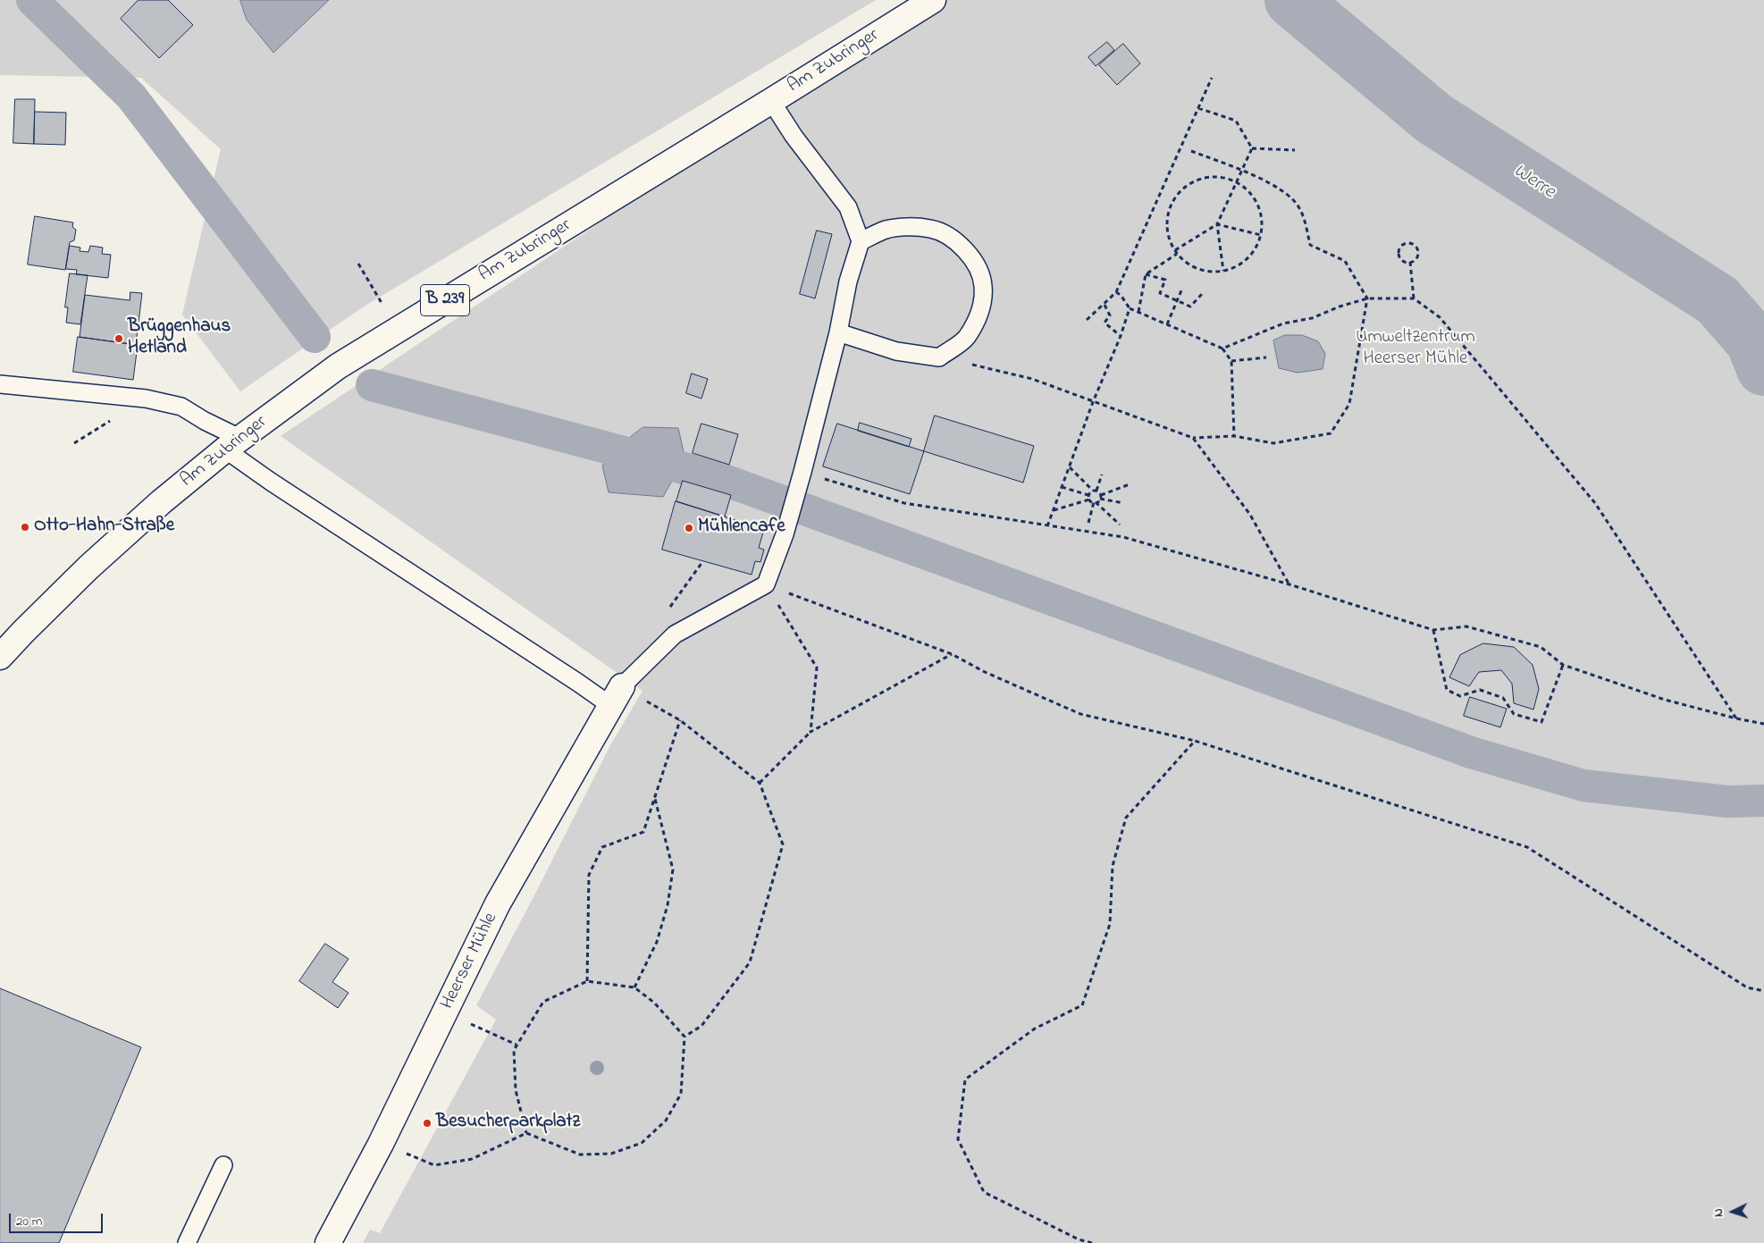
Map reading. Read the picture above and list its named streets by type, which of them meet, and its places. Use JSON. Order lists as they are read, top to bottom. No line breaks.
{"streets":{"main road":["Am Zubringer","B 239","Heerser Mühle"]},"water":["Werre"],"parks":["Umweltzentrum Heerser Mühle"],"places":["Brüggenhaus Hetland","Otto-Hahn-Straße","Mühlencafe","Besucherparkplatz"],"scale_bar":"20 m","north":"left"}
